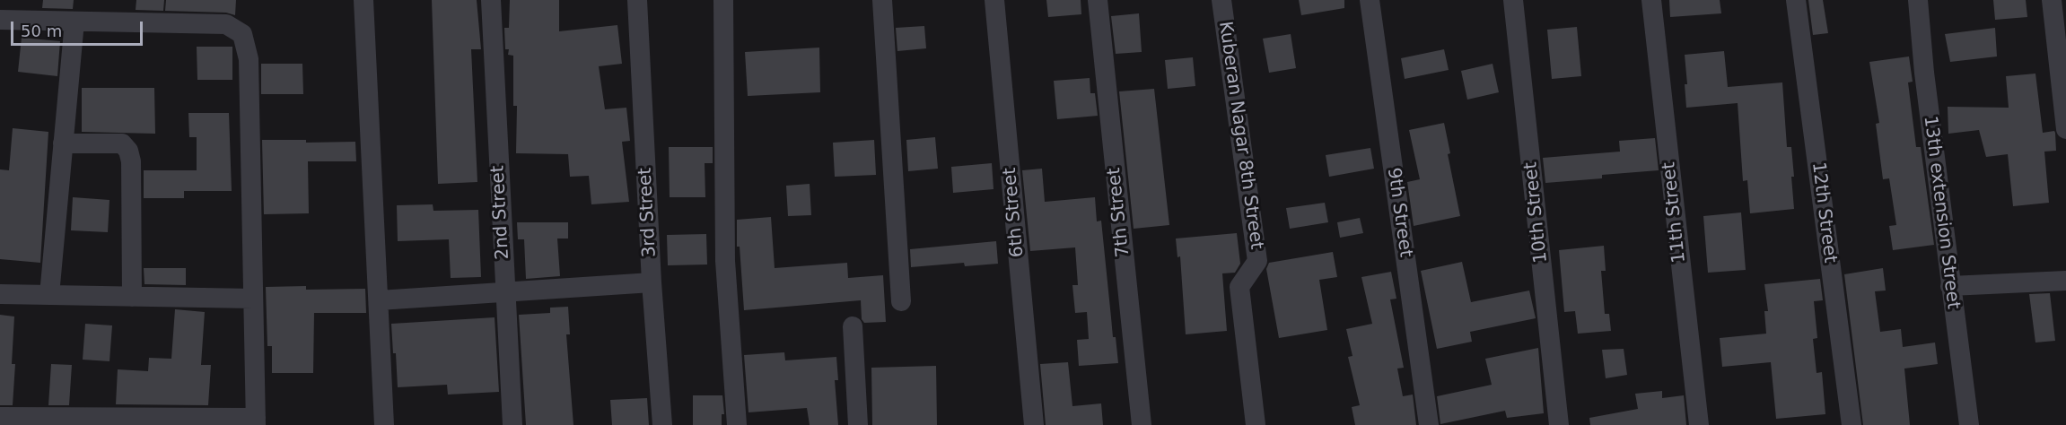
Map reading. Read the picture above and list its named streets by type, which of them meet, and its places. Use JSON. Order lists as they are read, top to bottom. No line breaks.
{"streets":{"street":["Kuberan Nagar 8th Street","2nd Street","3rd Street","6th Street","7th Street","9th Street","10th Street","11th Street","12th Street","13th extension Street"]},"scale_bar":"50 m"}
